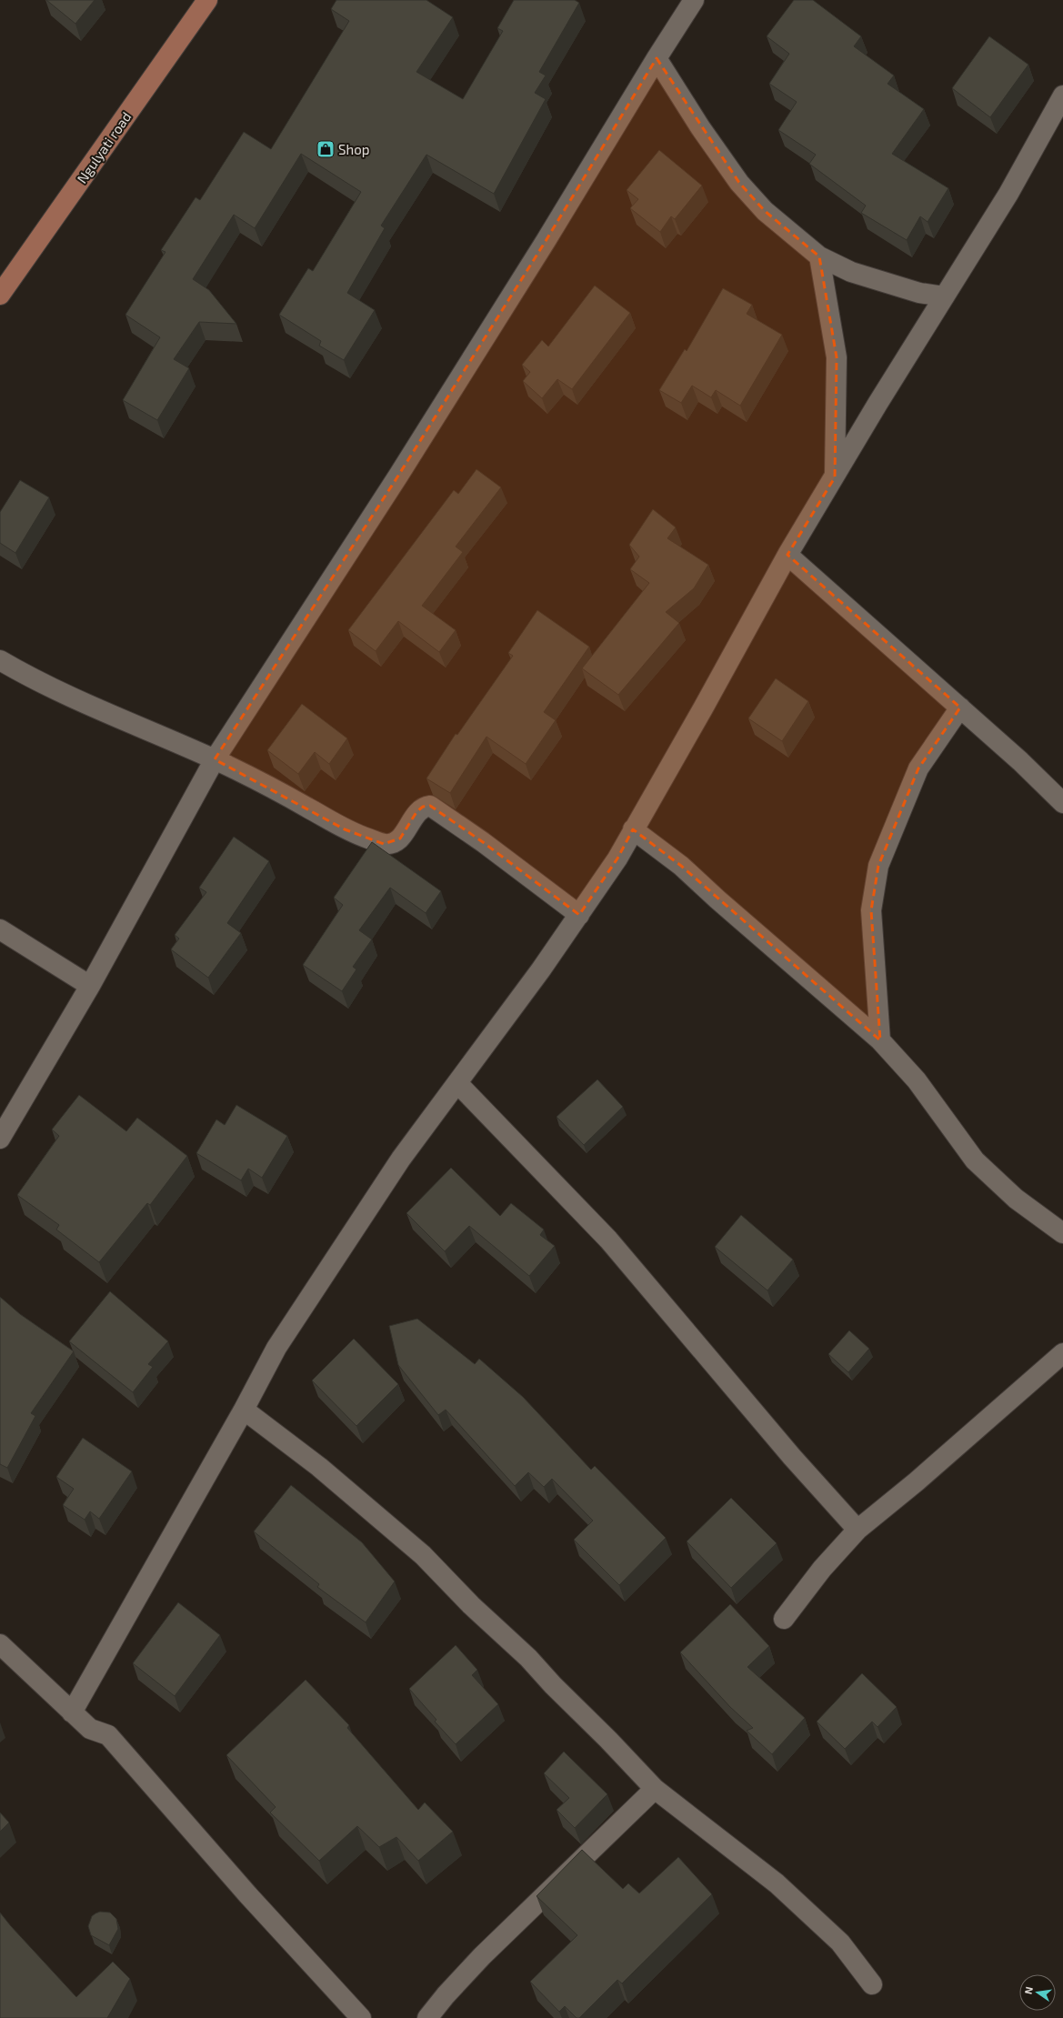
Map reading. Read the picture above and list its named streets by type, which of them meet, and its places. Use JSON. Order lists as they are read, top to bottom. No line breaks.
{"streets":{"main road":["Ngulyati road"]},"places":{"shop":["Shop"]},"north":"left"}
